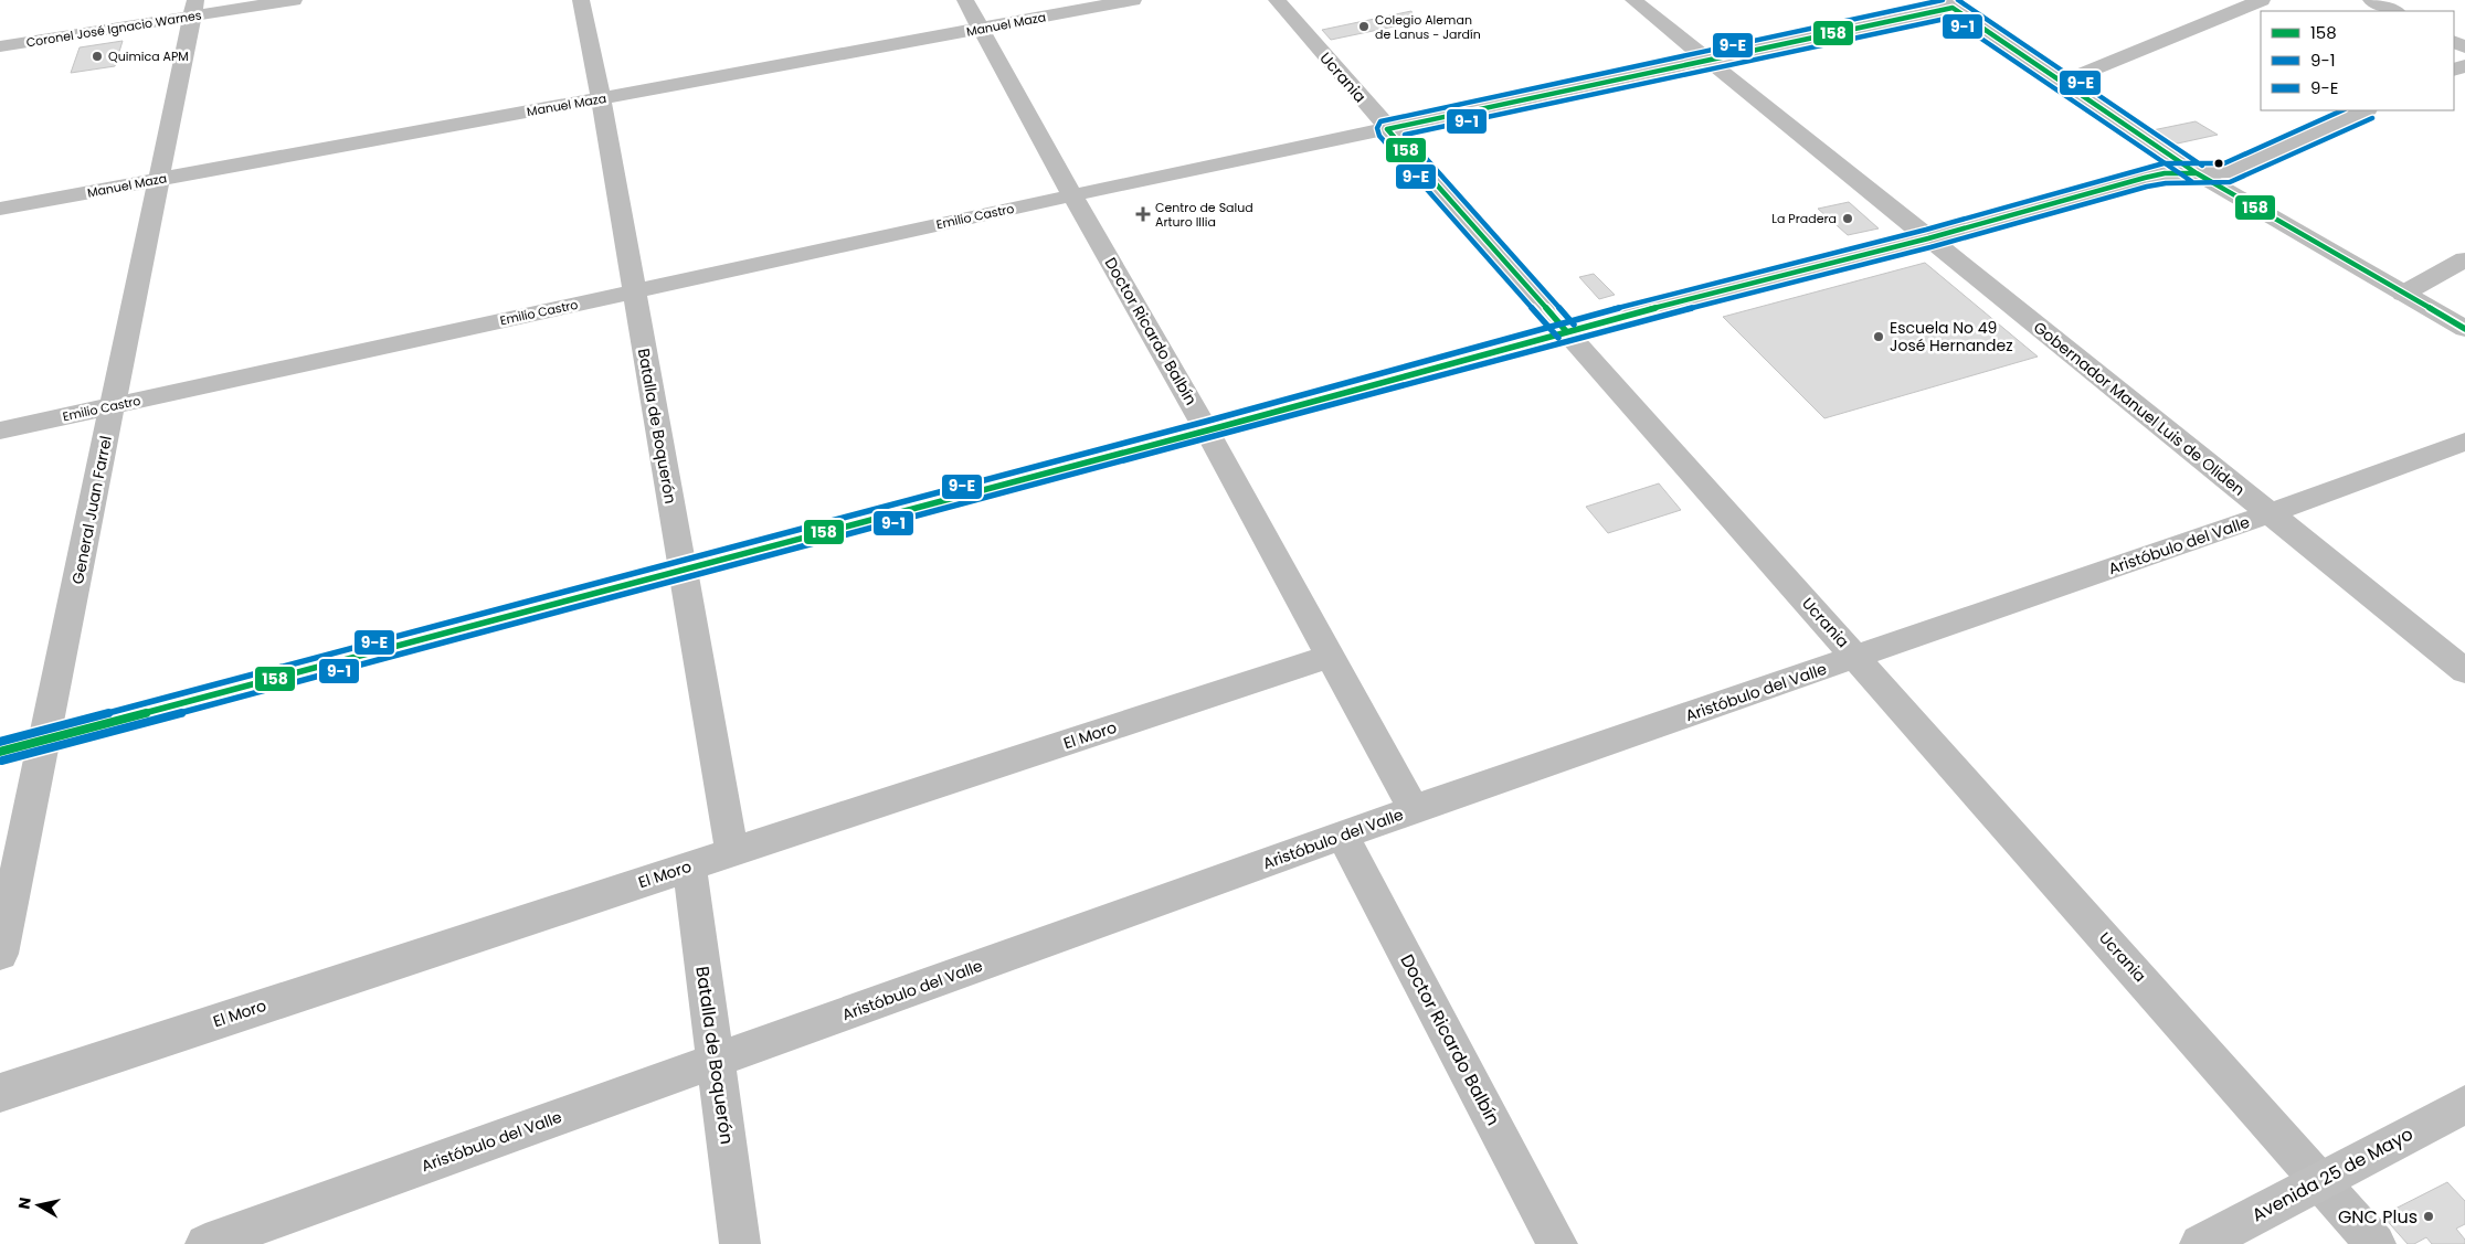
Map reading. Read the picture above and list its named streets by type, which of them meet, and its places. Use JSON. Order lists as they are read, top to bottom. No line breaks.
{"streets":{"main road":["Avenida 25 de Mayo"],"street":["Manuel Maza","Coronel José Ignacio Warnes","Ucrania","Emilio Castro","Doctor Ricardo Balbín","Gobernador Manuel Luis de Oliden","Batalla de Boquerón","General Juan Farrel","Aristóbulo del Valle","El Moro"]},"crossings":[["Manuel Maza","Doctor Ricardo Balbín"],["Manuel Maza","Batalla de Boquerón"],["Manuel Maza","General Juan Farrel"],["Coronel José Ignacio Warnes","General Juan Farrel"],["Ucrania","Emilio Castro"],["Ucrania","Aristóbulo del Valle"],["Ucrania","Avenida 25 de Mayo"],["Emilio Castro","Doctor Ricardo Balbín"],["Emilio Castro","Gobernador Manuel Luis de Oliden"],["Emilio Castro","Batalla de Boquerón"],["Emilio Castro","General Juan Farrel"],["Doctor Ricardo Balbín","Aristóbulo del Valle"],["Doctor Ricardo Balbín","El Moro"],["Gobernador Manuel Luis de Oliden","Aristóbulo del Valle"],["Batalla de Boquerón","Aristóbulo del Valle"],["Batalla de Boquerón","El Moro"]],"places":{"other":["Colegio Aleman de Lanus - Jardín","Quimica APM","La Pradera","Escuela No 49 José Hernandez","GNC Plus"],"health":["Centro de Salud Arturo Illia"]},"lines":["transit line 9-E","transit line 158","transit line 9-1"],"legend":["158","9-1","9-E"],"north":"left"}
